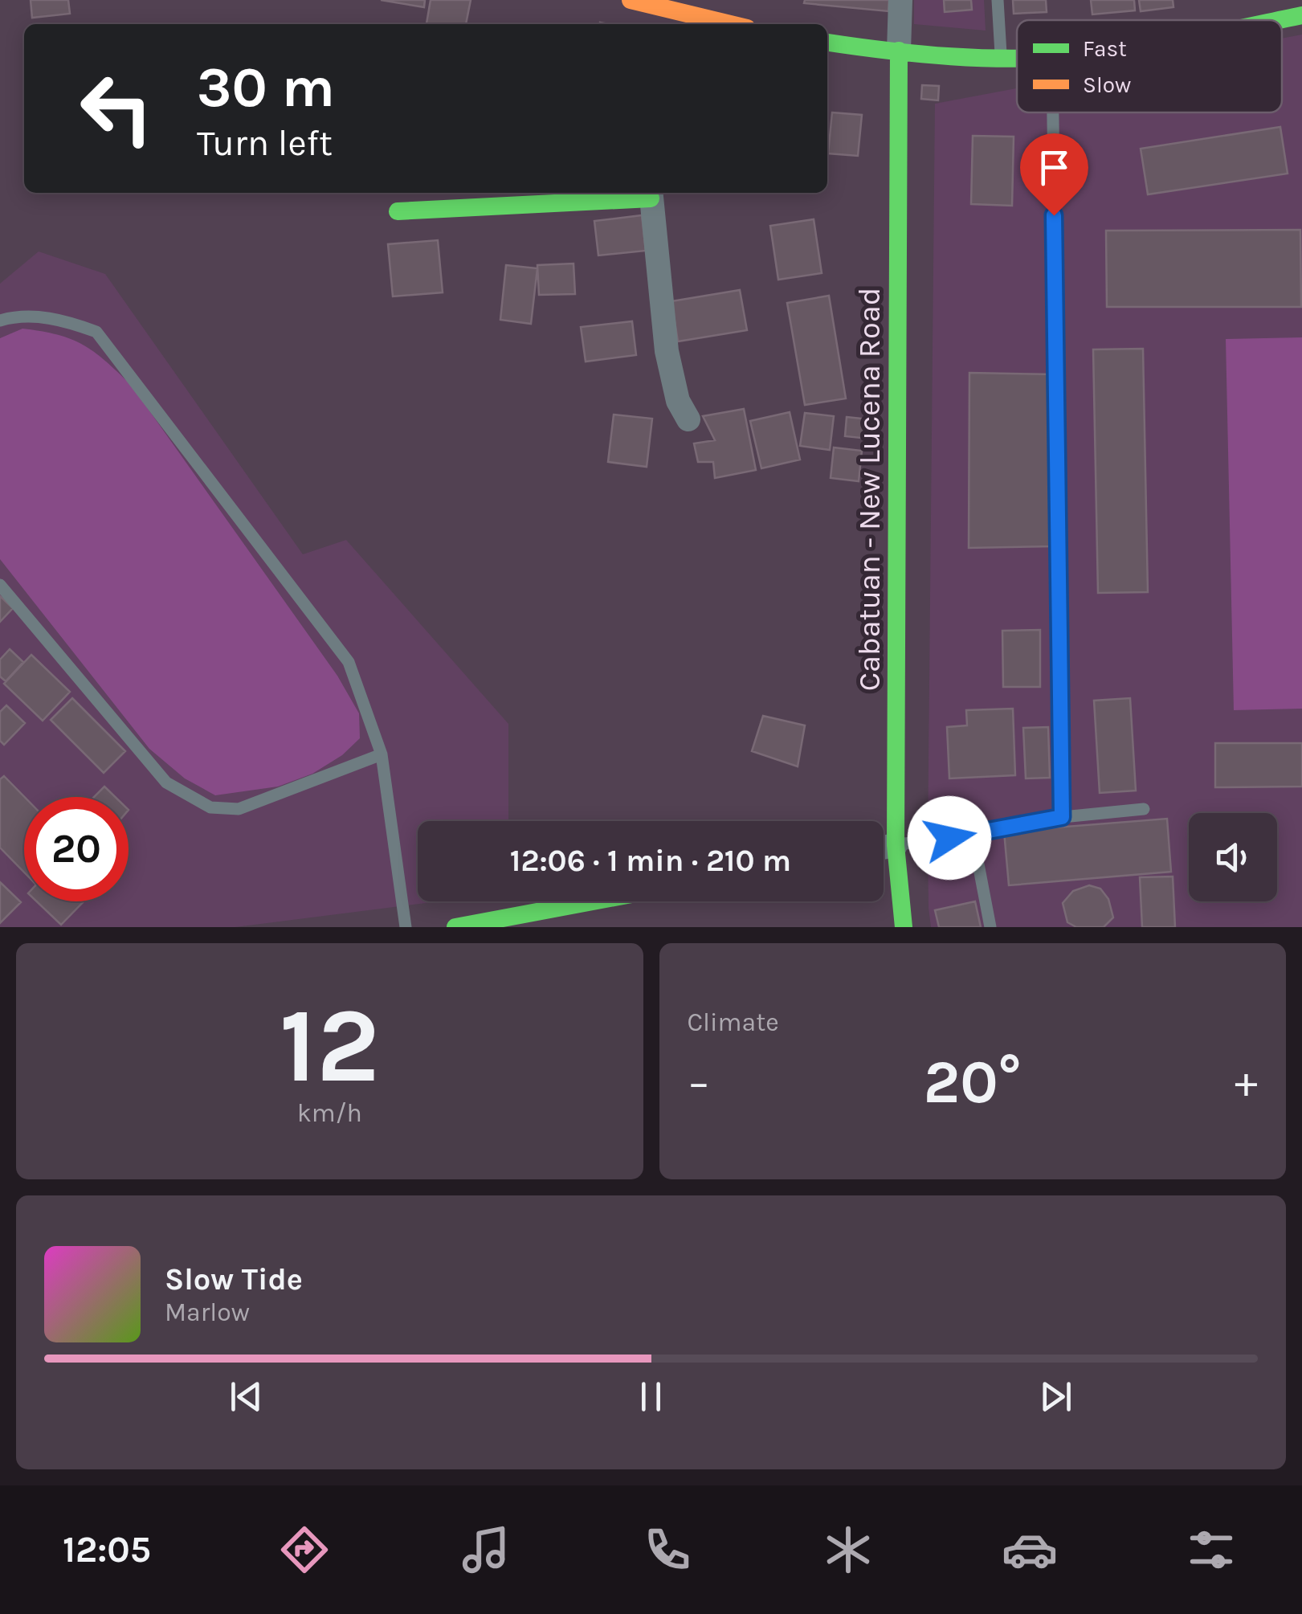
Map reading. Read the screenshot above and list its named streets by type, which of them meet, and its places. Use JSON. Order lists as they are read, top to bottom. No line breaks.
{"streets":{"main road":["Cabatuan - New Lucena Road"]},"legend":["Fast","Slow"],"page":{"turn":["30 m","Turn left"],"limit":"20","trip":"12:06 · 1 min · 210 m","tile":[["12","km/h"],"Climate"],"heat":["−","20°","+"],"song":["Slow Tide","Marlow"],"tabs":"12:05"}}
